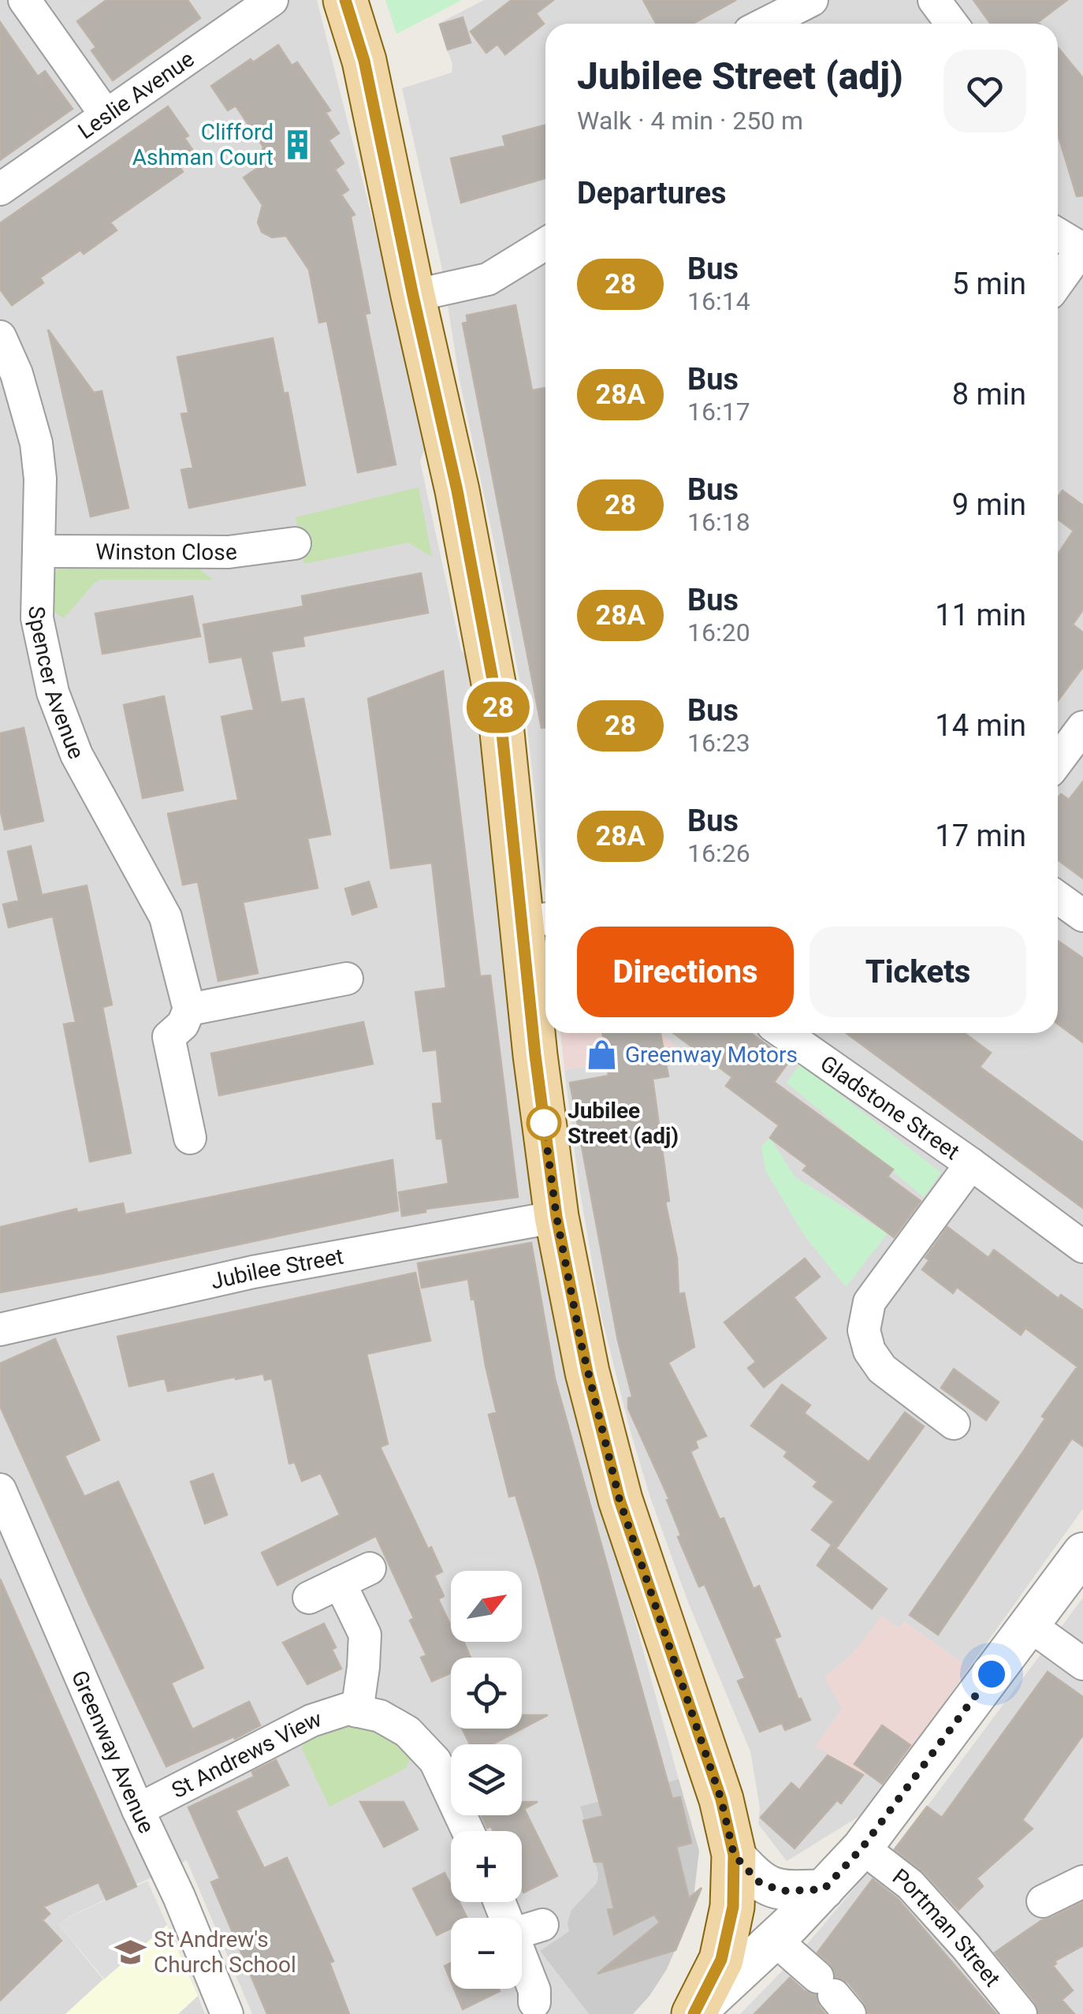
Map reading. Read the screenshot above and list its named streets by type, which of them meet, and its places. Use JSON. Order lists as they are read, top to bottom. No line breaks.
{"streets":{"street":["Leslie Avenue","Winston Close","Spencer Avenue","Gladstone Street","Jubilee Street","Greenway Avenue","St Andrews View","Portman Street"]},"crossings":[["Winston Close","Spencer Avenue"],["Greenway Avenue","St Andrews View"]],"places":{"building":["Clifford Ashman Court"],"shop":["Greenway Motors"],"other":["Jubilee Street (adj)"],"school or university":["St Andrew's Church School"]},"lines":["bus line 28"],"north":"top right","page":{"on_map":"28","heading":[["Jubilee Street (adj)","Walk · 4 min · 250 m"],"Departures"],"list":[{"mark":"28","name":"Bus","note":"16:14","value":"5 min"},{"mark":"28A","name":"Bus","note":"16:17","value":"8 min"},{"mark":"28","name":"Bus","note":"16:18","value":"9 min"},{"mark":"28A","name":"Bus","note":"16:20","value":"11 min"},{"mark":"28","name":"Bus","note":"16:23","value":"14 min"},{"mark":"28A","name":"Bus","note":"16:26","value":"17 min"}],"buttons":["Directions","Tickets"],"map_buttons":["+","−"]}}
